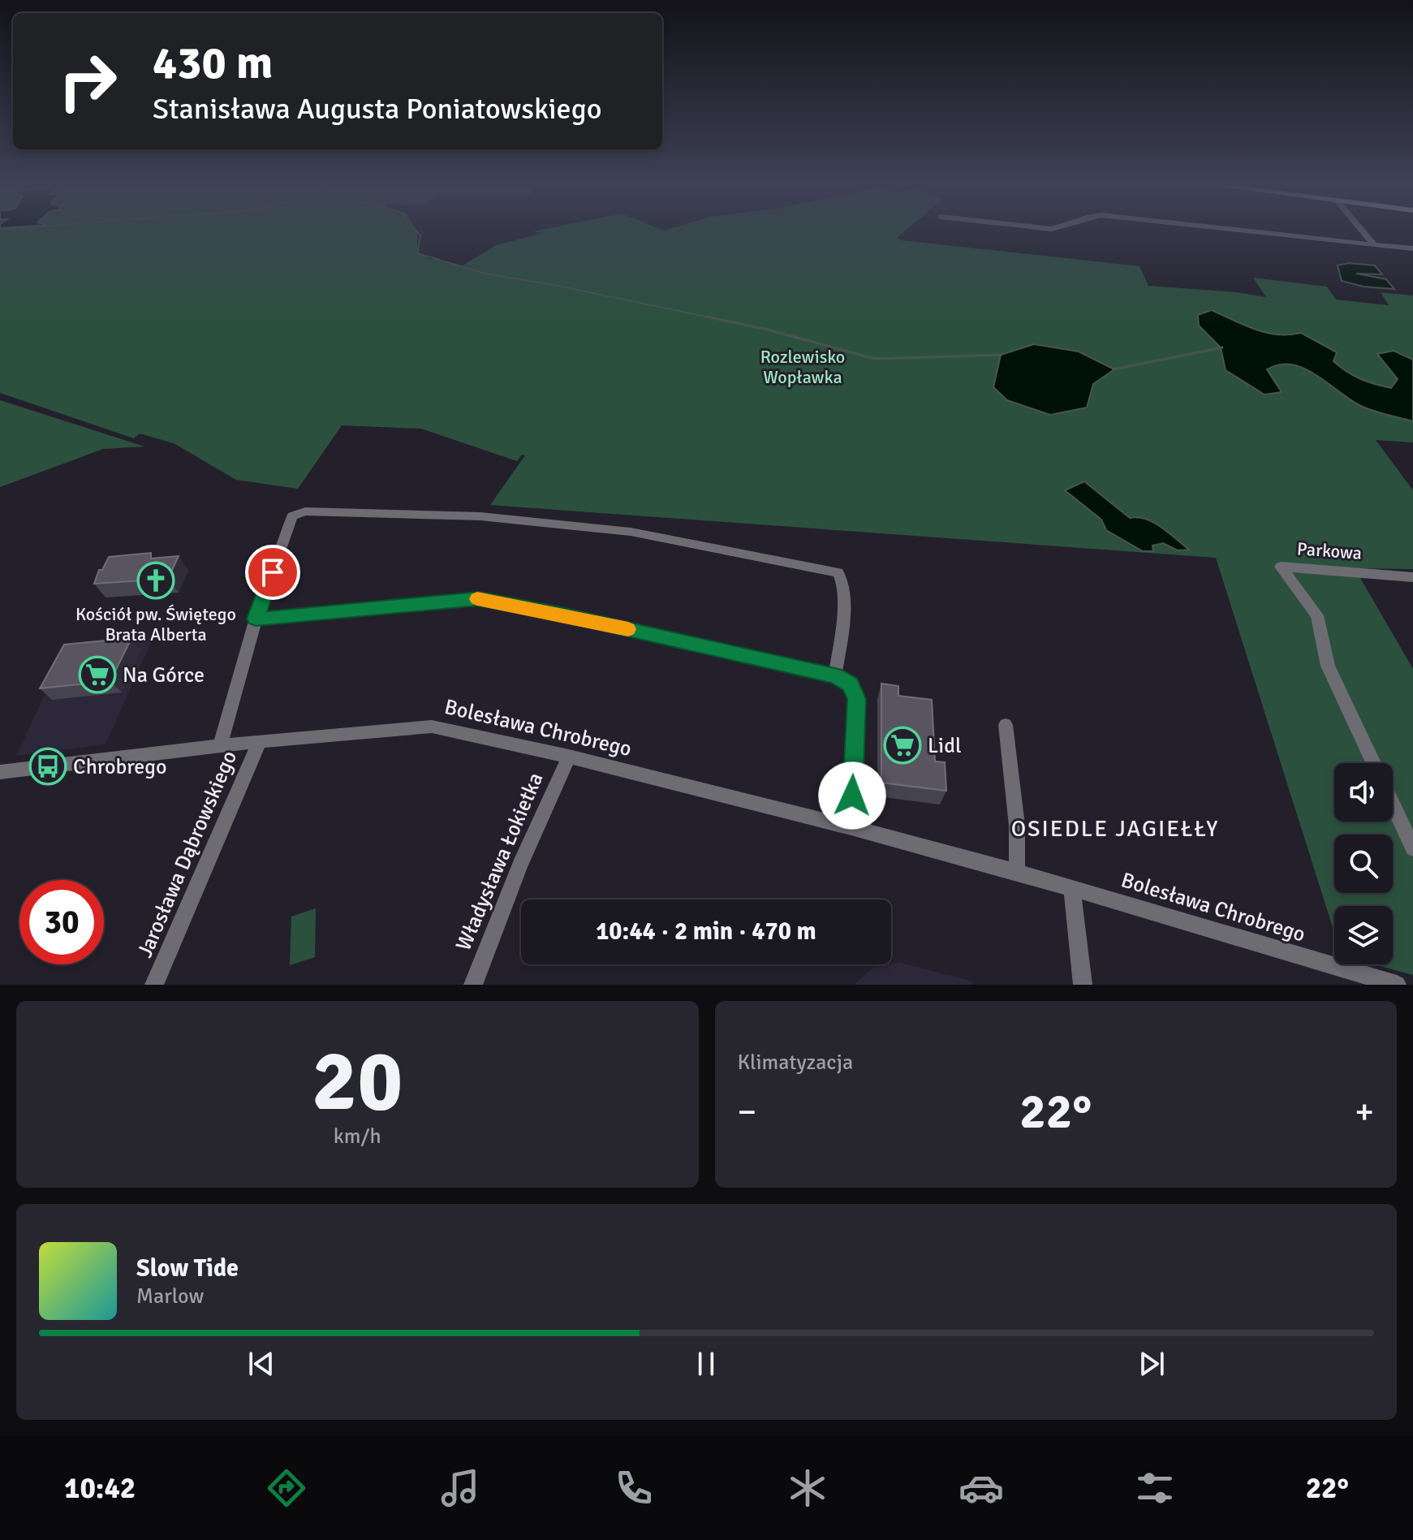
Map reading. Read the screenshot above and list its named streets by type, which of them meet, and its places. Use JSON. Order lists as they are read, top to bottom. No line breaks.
{"streets":{"street":["Parkowa","Bolesława Chrobrego","Jarosława Dąbrowskiego","Władysława Łokietka"]},"crossings":[["Bolesława Chrobrego","Jarosława Dąbrowskiego"],["Bolesława Chrobrego","Władysława Łokietka"]],"districts":["OSIEDLE JAGIEŁŁY"],"parks":["Rozlewisko Wopławka"],"places":{"church":["Kościół pw. Świętego Brata Alberta"],"supermarket":["Na Górce","Lidl"],"bus stop":["Chrobrego"]},"page":{"turn":["430 m","Stanisława Augusta Poniatowskiego"],"limit":"30","trip":"10:44 · 2 min · 470 m","tile":[["20","km/h"],"Klimatyzacja"],"heat":["−","22°","+"],"song":["Slow Tide","Marlow"],"tabs":["10:42","22°"]}}
